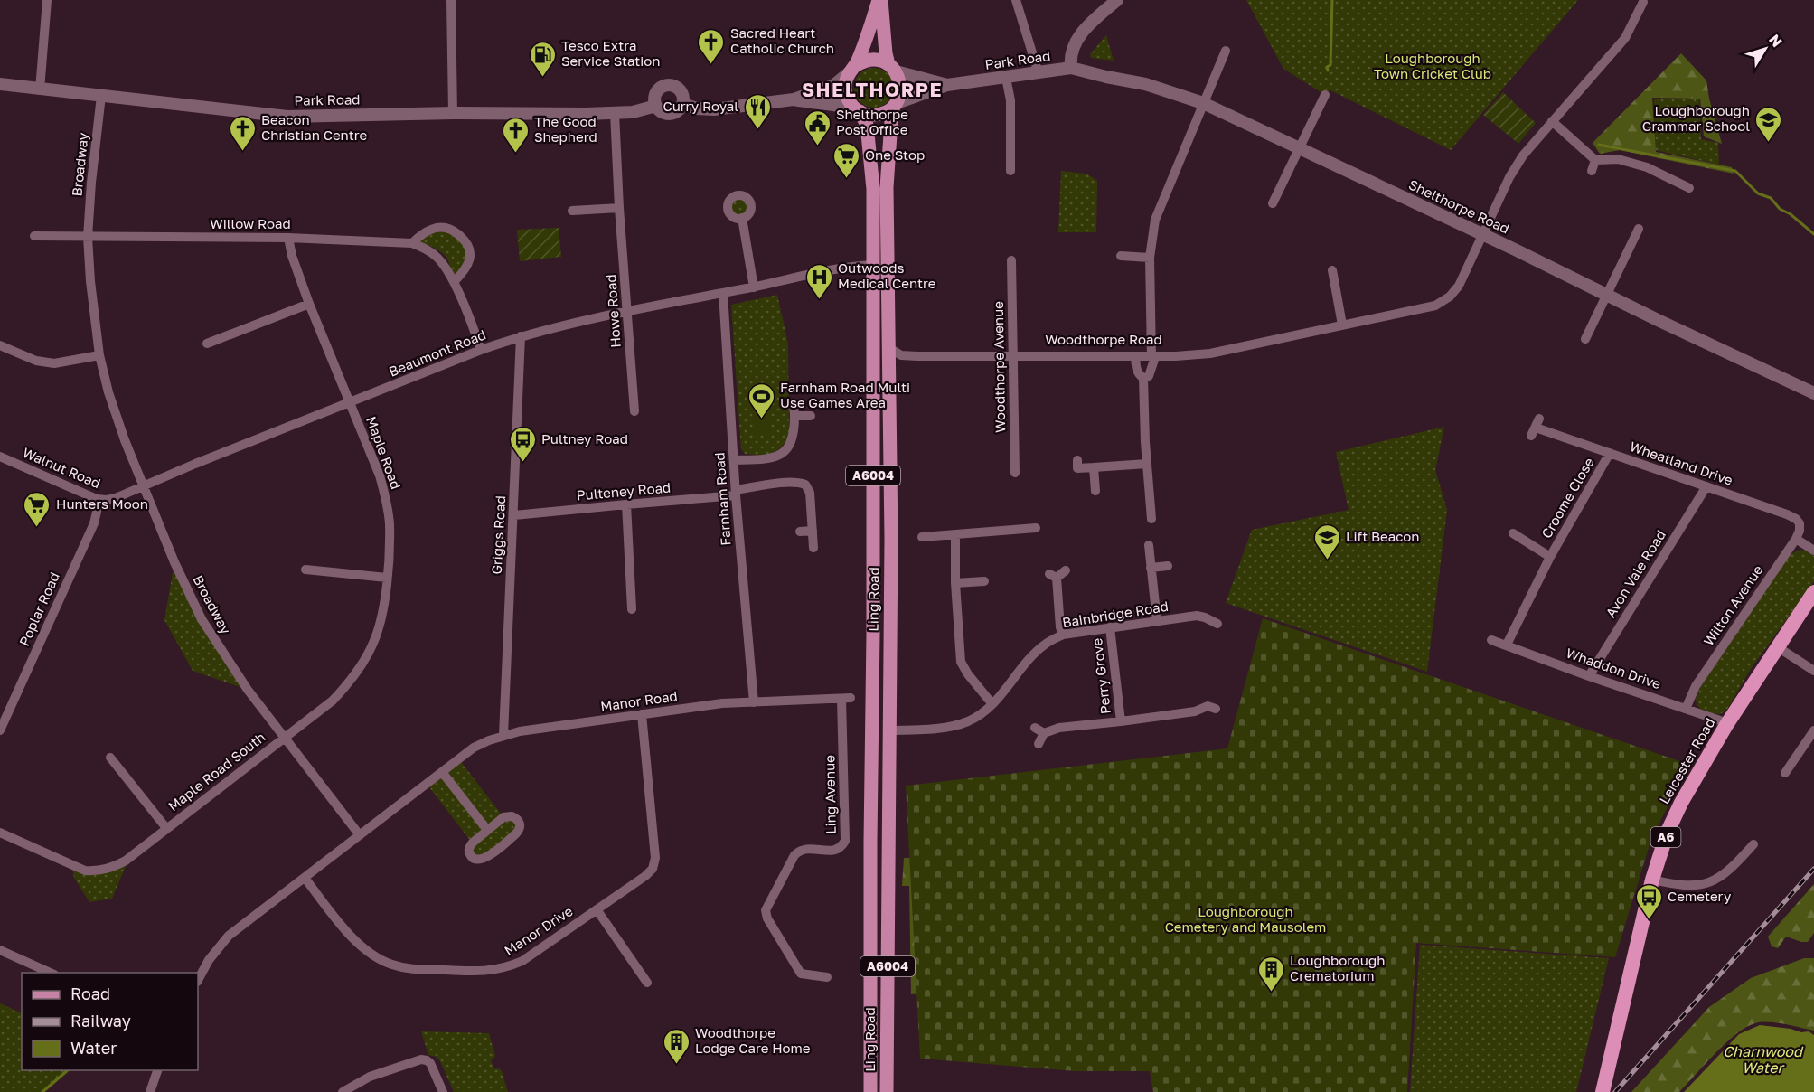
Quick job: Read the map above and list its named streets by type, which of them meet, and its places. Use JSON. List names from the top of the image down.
{
  "streets": {
    "highway": ["Leicester Road", "A6"],
    "main road": ["A6004", "Ling Road"],
    "street": [
      "Park Road",
      "Broadway",
      "Shelthorpe Road",
      "Willow Road",
      "Howe Road",
      "Woodthorpe Road",
      "Beaumont Road",
      "Woodthorpe Avenue",
      "Maple Road",
      "Wheatland Drive",
      "Walnut Road",
      "Pulteney Road",
      "Croome Close",
      "Farnham Road",
      "Griggs Road",
      "Avon Vale Road",
      "Wilton Avenue",
      "Poplar Road",
      "Bainbridge Road",
      "Whaddon Drive",
      "Perry Grove",
      "Manor Road",
      "Maple Road South",
      "Ling Avenue",
      "Manor Drive"
    ]
  },
  "crossings": [
    ["Park Road", "Broadway"],
    ["Park Road", "Shelthorpe Road"],
    ["Park Road", "Howe Road"],
    ["Park Road", "A6004"],
    ["Park Road", "Ling Road"],
    ["Broadway", "Willow Road"],
    ["Broadway", "Beaumont Road"],
    ["Broadway", "Maple Road"],
    ["Broadway", "Walnut Road"],
    ["Broadway", "Manor Road"],
    ["Broadway", "Maple Road South"],
    ["Shelthorpe Road", "Woodthorpe Road"],
    ["Willow Road", "Beaumont Road"],
    ["Willow Road", "Maple Road"],
    ["Howe Road", "Beaumont Road"],
    ["Woodthorpe Road", "Woodthorpe Avenue"],
    ["Woodthorpe Road", "Ling Road"],
    ["Beaumont Road", "Maple Road"],
    ["Beaumont Road", "Walnut Road"],
    ["Beaumont Road", "Farnham Road"],
    ["Beaumont Road", "Griggs Road"],
    ["Beaumont Road", "Ling Road"],
    ["Maple Road", "Maple Road South"],
    ["Wheatland Drive", "Croome Close"],
    ["Wheatland Drive", "Avon Vale Road"],
    ["Wheatland Drive", "Wilton Avenue"],
    ["Walnut Road", "Poplar Road"],
    ["A6004", "Ling Road"],
    ["Pulteney Road", "Farnham Road"],
    ["Pulteney Road", "Griggs Road"],
    ["Croome Close", "Whaddon Drive"],
    ["Farnham Road", "Manor Road"],
    ["Griggs Road", "Manor Road"],
    ["Avon Vale Road", "Whaddon Drive"],
    ["Ling Road", "Bainbridge Road"],
    ["Wilton Avenue", "Whaddon Drive"],
    ["Bainbridge Road", "Perry Grove"],
    ["Whaddon Drive", "Leicester Road"],
    ["Manor Road", "Ling Avenue"],
    ["Manor Road", "Manor Drive"]
  ],
  "districts": ["SHELTHORPE"],
  "water": ["Charnwood Water"],
  "parks": ["Loughborough Town Cricket Club", "Loughborough Cemetery and Mausolem"],
  "places": {
    "church": ["Sacred Heart Catholic Church", "Beacon Christian Centre", "The Good Shepherd"],
    "fuel station": ["Tesco Extra Service Station"],
    "restaurant": ["Curry Royal"],
    "school or university": ["Loughborough Grammar School", "Lift Beacon"],
    "public building": ["Shelthorpe Post Office"],
    "supermarket": ["One Stop", "Hunters Moon"],
    "hospital": ["Outwoods Medical Centre"],
    "sports": ["Farnham Road Multi Use Games Area"],
    "bus stop": ["Pultney Road", "Cemetery"],
    "building": ["Loughborough Crematorium", "Woodthorpe Lodge Care Home"]
  },
  "legend": ["Road", "Railway", "Water"],
  "north": "top right"
}
